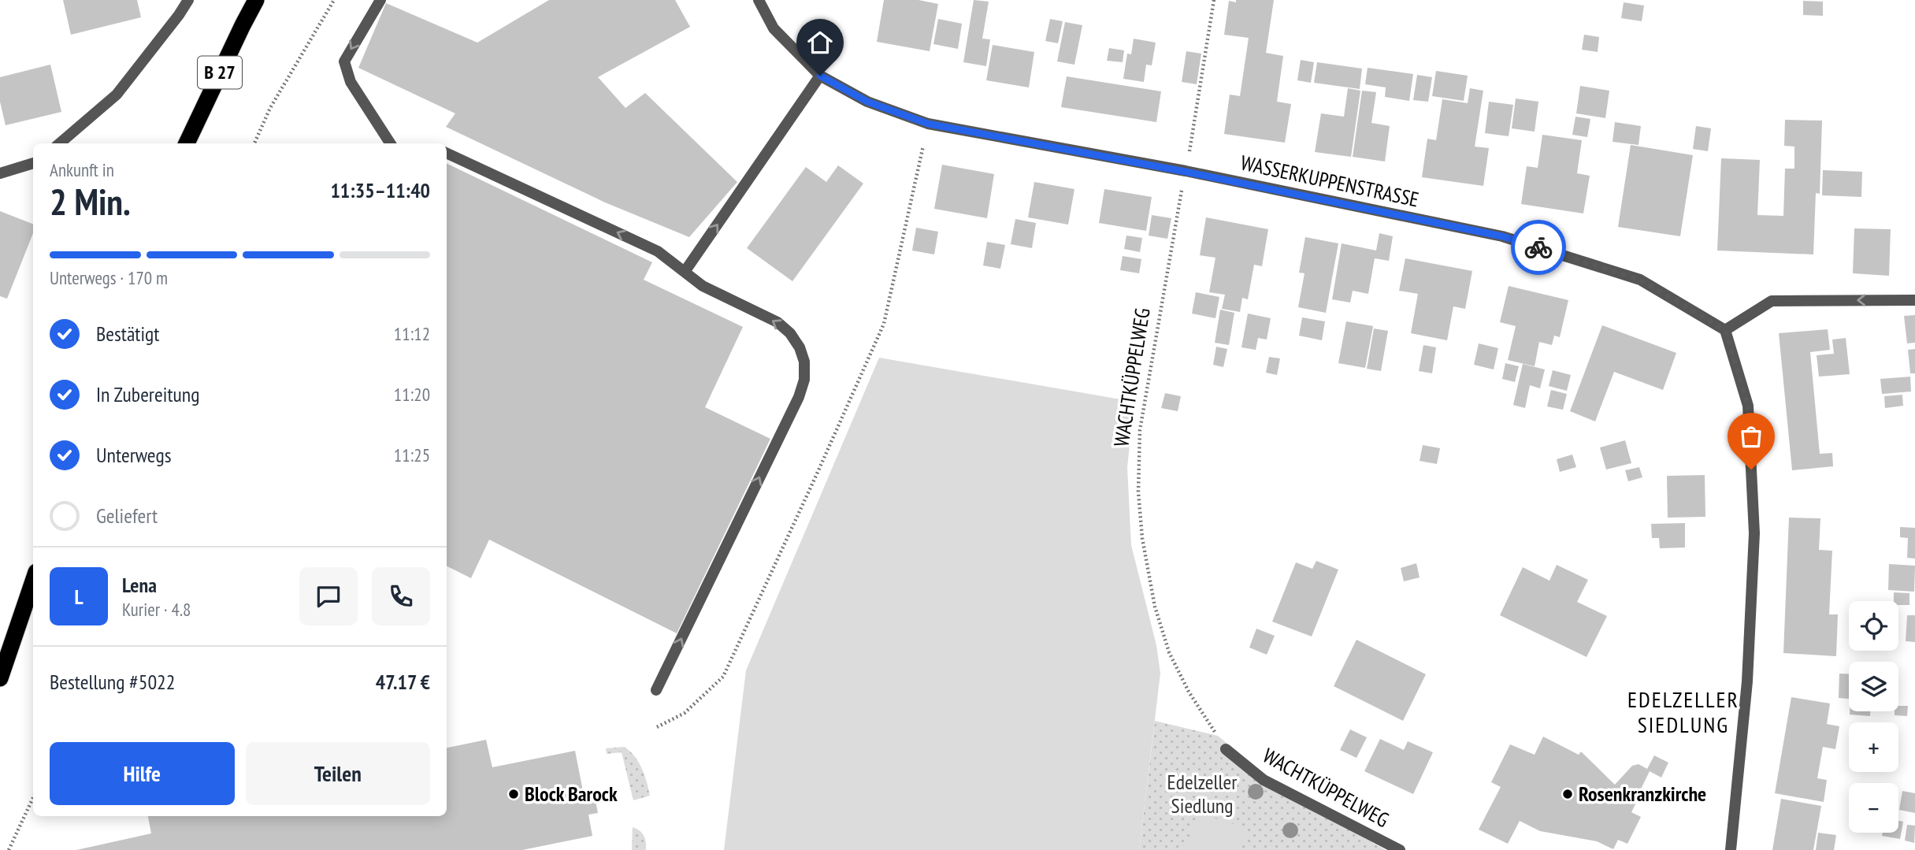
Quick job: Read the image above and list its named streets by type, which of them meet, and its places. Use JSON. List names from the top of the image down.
{
  "streets": {
    "highway": ["B 27"],
    "street": ["WASSERKUPPENSTRASSE", "WACHTKÜPPELWEG"]
  },
  "districts": ["EDELZELLER SIEDLUNG"],
  "parks": ["Edelzeller Siedlung"],
  "places": ["Block Barock", "Rosenkranzkirche"],
  "page": {
    "heading": ["2 Min.", "Ankunft in", "11:35–11:40"],
    "panel": [
      "Lena",
      "Kurier · 4.8",
      "Bestellung #5022",
      "47.17 €"
    ],
    "bar": "Unterwegs · 170 m",
    "list": [
      ["Bestätigt", "11:12"],
      ["In Zubereitung", "11:20"],
      ["Unterwegs", "11:25"],
      "Geliefert"
    ],
    "round": "L",
    "map_buttons": ["+", "−"],
    "buttons": ["Hilfe", "Teilen"]
  }
}
